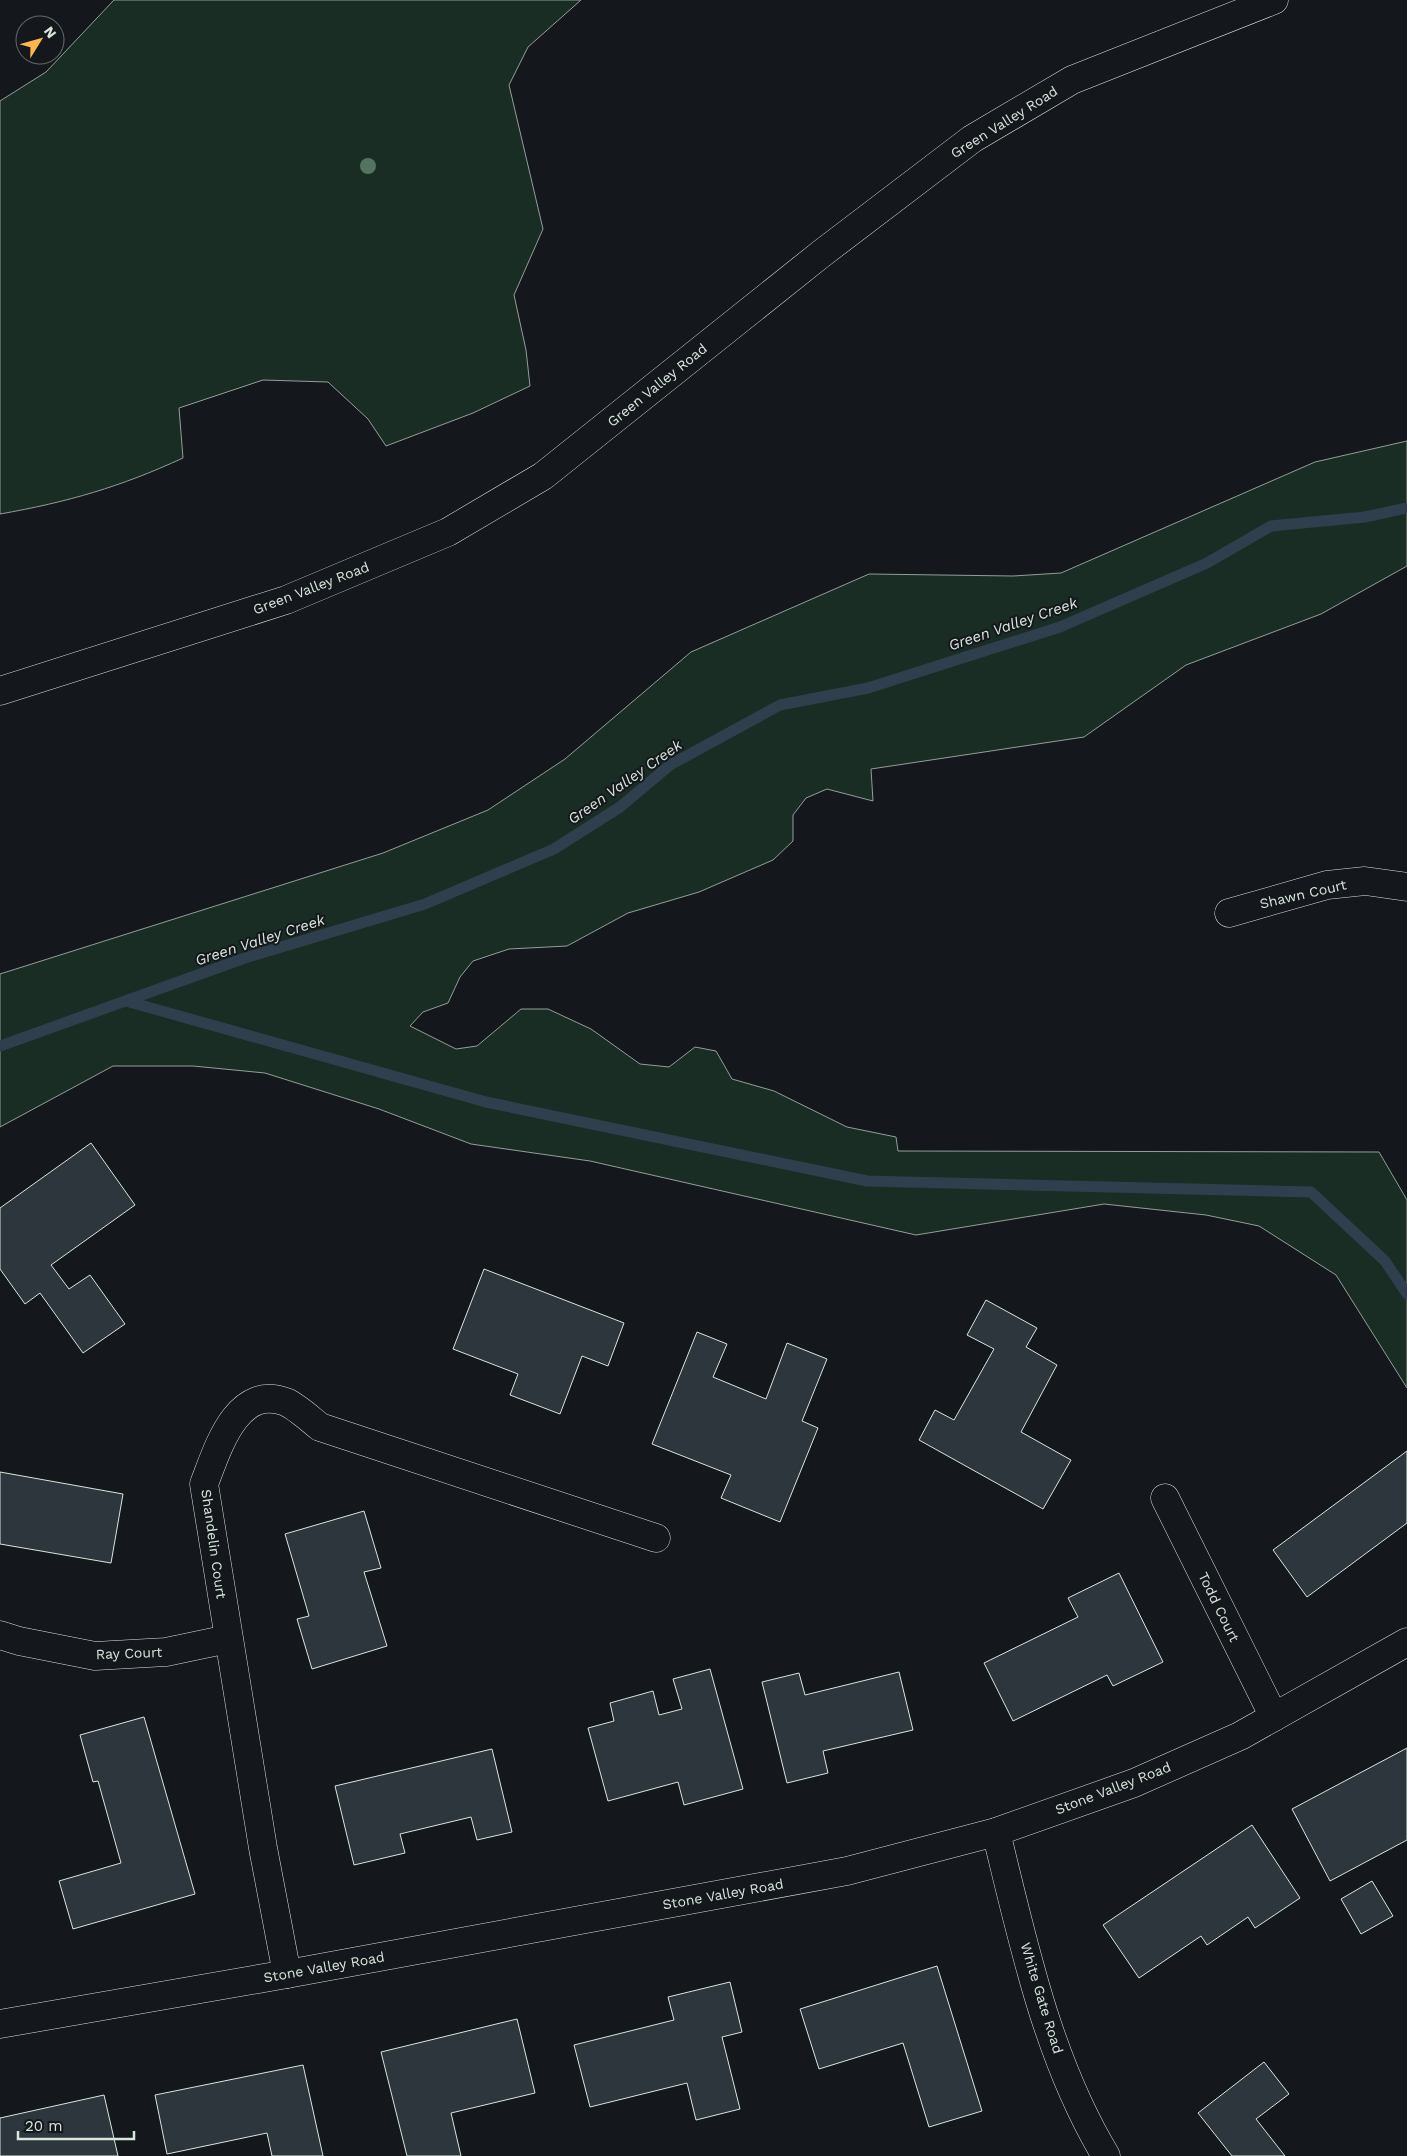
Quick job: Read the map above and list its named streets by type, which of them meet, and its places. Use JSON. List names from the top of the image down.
{
  "streets": {
    "street": [
      "Green Valley Road",
      "Shawn Court",
      "Shandelin Court",
      "Todd Court",
      "Ray Court",
      "Stone Valley Road",
      "White Gate Road"
    ]
  },
  "crossings": [
    ["Shandelin Court", "Ray Court"],
    ["Shandelin Court", "Stone Valley Road"],
    ["Todd Court", "Stone Valley Road"],
    ["Stone Valley Road", "White Gate Road"]
  ],
  "water": ["Green Valley Creek"],
  "scale_bar": "20 m",
  "north": "top right"
}
